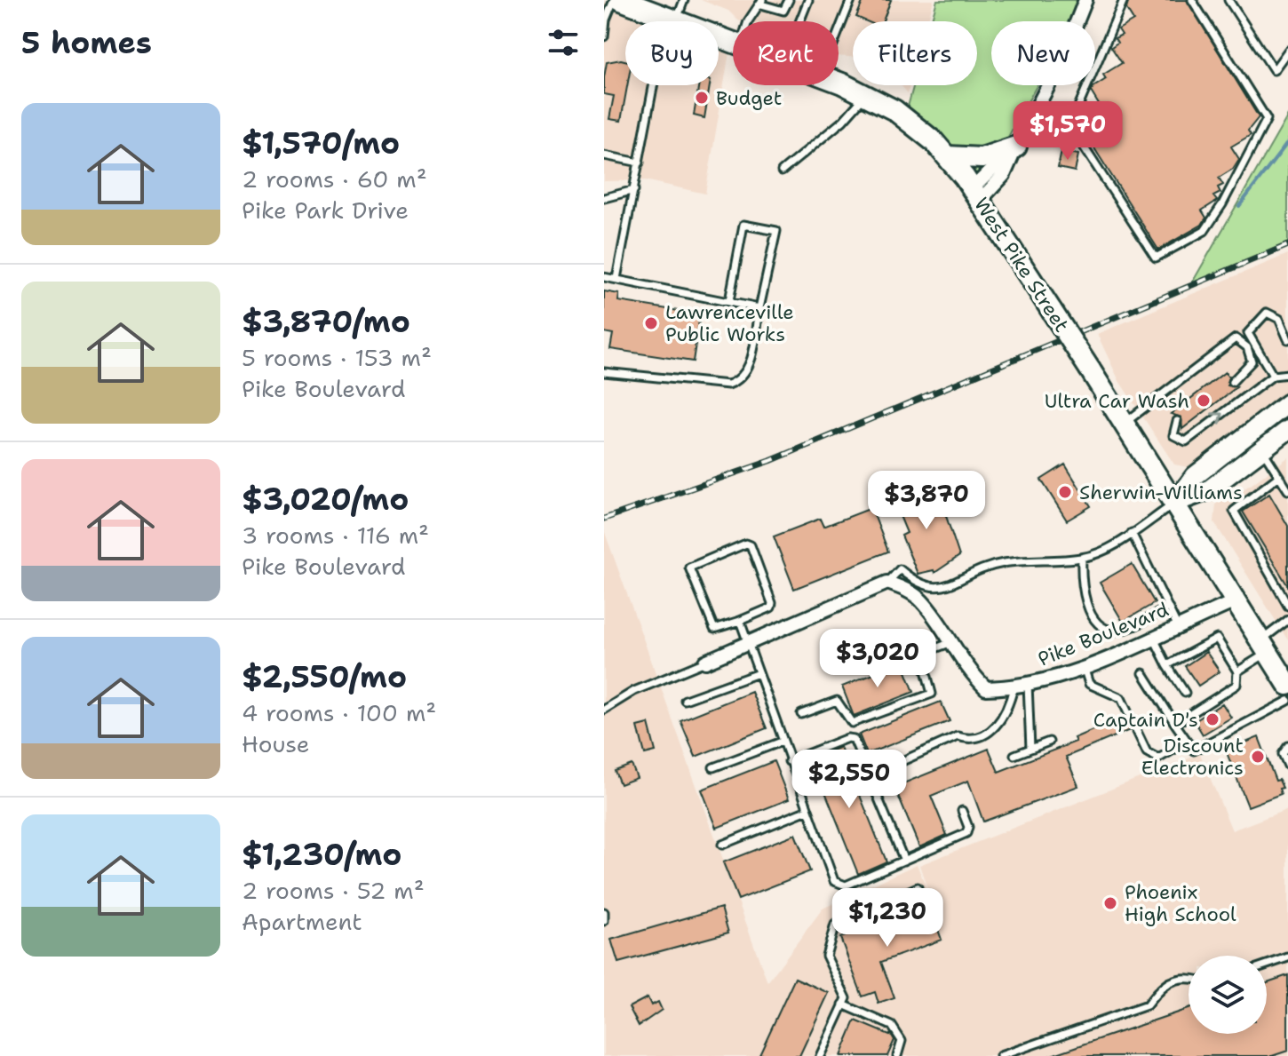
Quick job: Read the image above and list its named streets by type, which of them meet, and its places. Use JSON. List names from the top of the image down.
{
  "streets": {
    "main road": ["West Pike Street"],
    "street": ["Pike Boulevard"]
  },
  "crossings": [
    ["West Pike Street", "Pike Boulevard"]
  ],
  "places": [
    "Budget",
    "Lawrenceville Public Works",
    "Ultra Car Wash",
    "Sherwin-Williams",
    "Captain D's",
    "Discount Electronics",
    "Phoenix High School"
  ],
  "page": {
    "heading": "5 homes",
    "chip": [
      "Buy",
      "Rent",
      "Filters",
      "New"
    ],
    "list": [
      {
        "name": "$1,570/mo",
        "note": "2 rooms · 60 m² · Pike Park Drive"
      },
      {
        "name": "$3,870/mo",
        "note": "5 rooms · 153 m² · Pike Boulevard"
      },
      {
        "name": "$3,020/mo",
        "note": "3 rooms · 116 m² · Pike Boulevard"
      },
      {
        "name": "$2,550/mo",
        "note": "4 rooms · 100 m² · House"
      },
      {
        "name": "$1,230/mo",
        "note": "2 rooms · 52 m² · Apartment"
      }
    ],
    "price": [
      "$1,570",
      "$3,870",
      "$3,020",
      "$2,550",
      "$1,230"
    ]
  }
}
